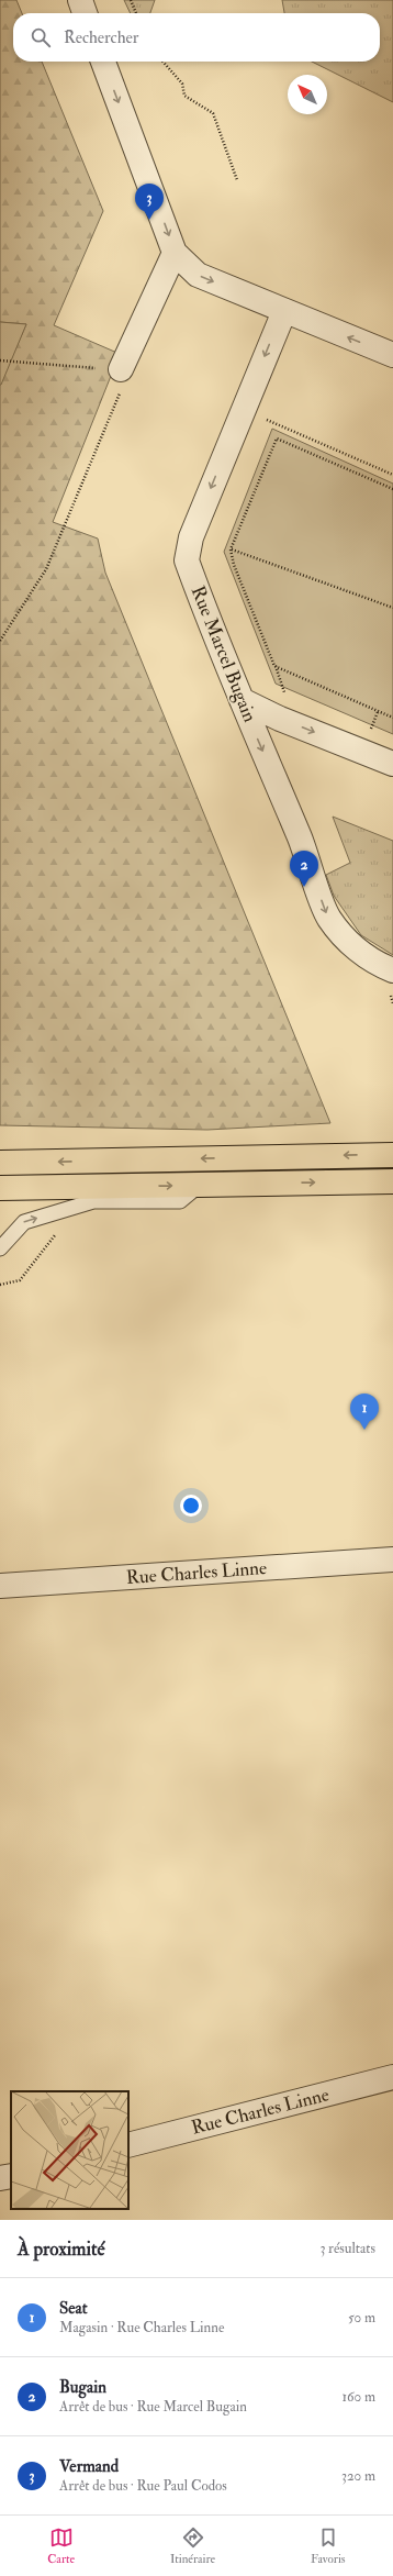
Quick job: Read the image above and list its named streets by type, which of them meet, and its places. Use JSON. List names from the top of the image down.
{
  "streets": {
    "street": ["Rue Marcel Bugain", "Rue Charles Linne"]
  },
  "one_way": ["Rue Marcel Bugain"],
  "north": "top left",
  "page": {
    "search": "Rechercher",
    "pins": ["3", "2", "1"],
    "heading": ["À proximité", "3 résultats"],
    "list": [
      {
        "mark": "1",
        "name": "Seat",
        "note": "Magasin · Rue Charles Linne",
        "value": "50 m"
      },
      {
        "mark": "2",
        "name": "Bugain",
        "note": "Arrêt de bus · Rue Marcel Bugain",
        "value": "160 m"
      },
      {
        "mark": "3",
        "name": "Vermand",
        "note": "Arrêt de bus · Rue Paul Codos",
        "value": "320 m"
      }
    ],
    "nav": ["Carte", "Itinéraire", "Favoris"]
  }
}
